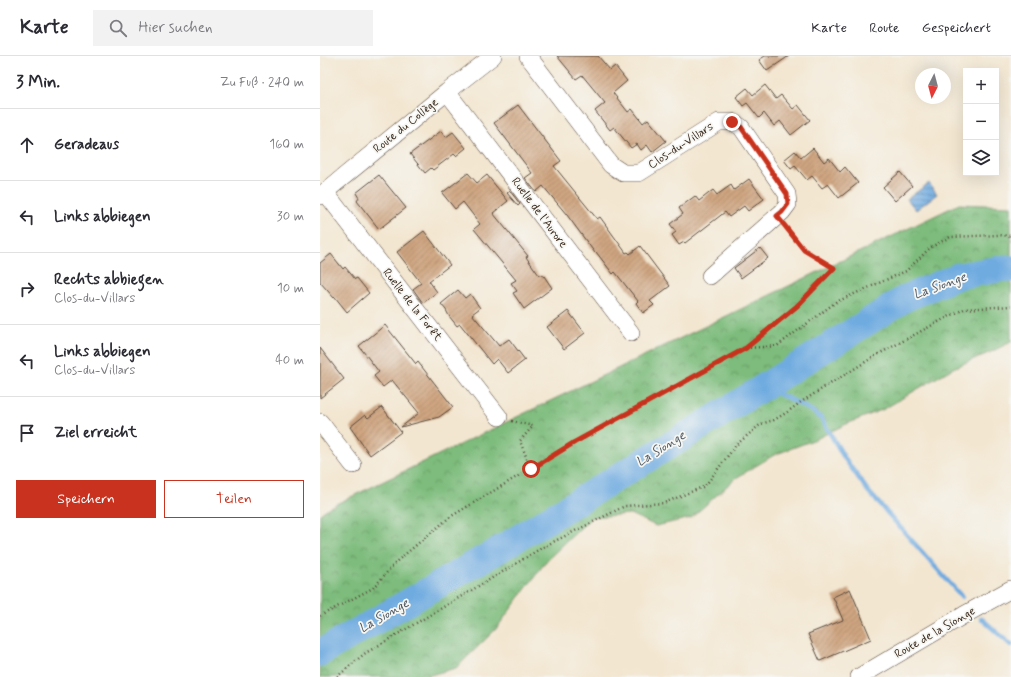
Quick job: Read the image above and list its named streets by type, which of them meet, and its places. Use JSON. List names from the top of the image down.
{
  "streets": {
    "street": [
      "Route du Collège",
      "Clos-du-Villars",
      "Ruelle de l'Aurore",
      "Ruelle de la Forêt",
      "Route de la Sionge"
    ]
  },
  "crossings": [
    ["Route du Collège", "Ruelle de l'Aurore"],
    ["Route du Collège", "Ruelle de la Forêt"]
  ],
  "water": ["La Sionge"],
  "north": "bottom",
  "page": {
    "header": "Karte",
    "search": "Hier suchen",
    "nav": ["Karte", "Route", "Gespeichert"],
    "heading": ["3 Min.", "Zu Fuß · 240 m"],
    "map_buttons": ["+", "−"],
    "list": [
      ["Geradeaus", "160 m"],
      ["Links abbiegen", "30 m"],
      ["Rechts abbiegen", "Clos-du-Villars", "10 m"],
      ["Links abbiegen", "Clos-du-Villars", "40 m"],
      "Ziel erreicht"
    ],
    "buttons": ["Speichern", "Teilen"]
  }
}
